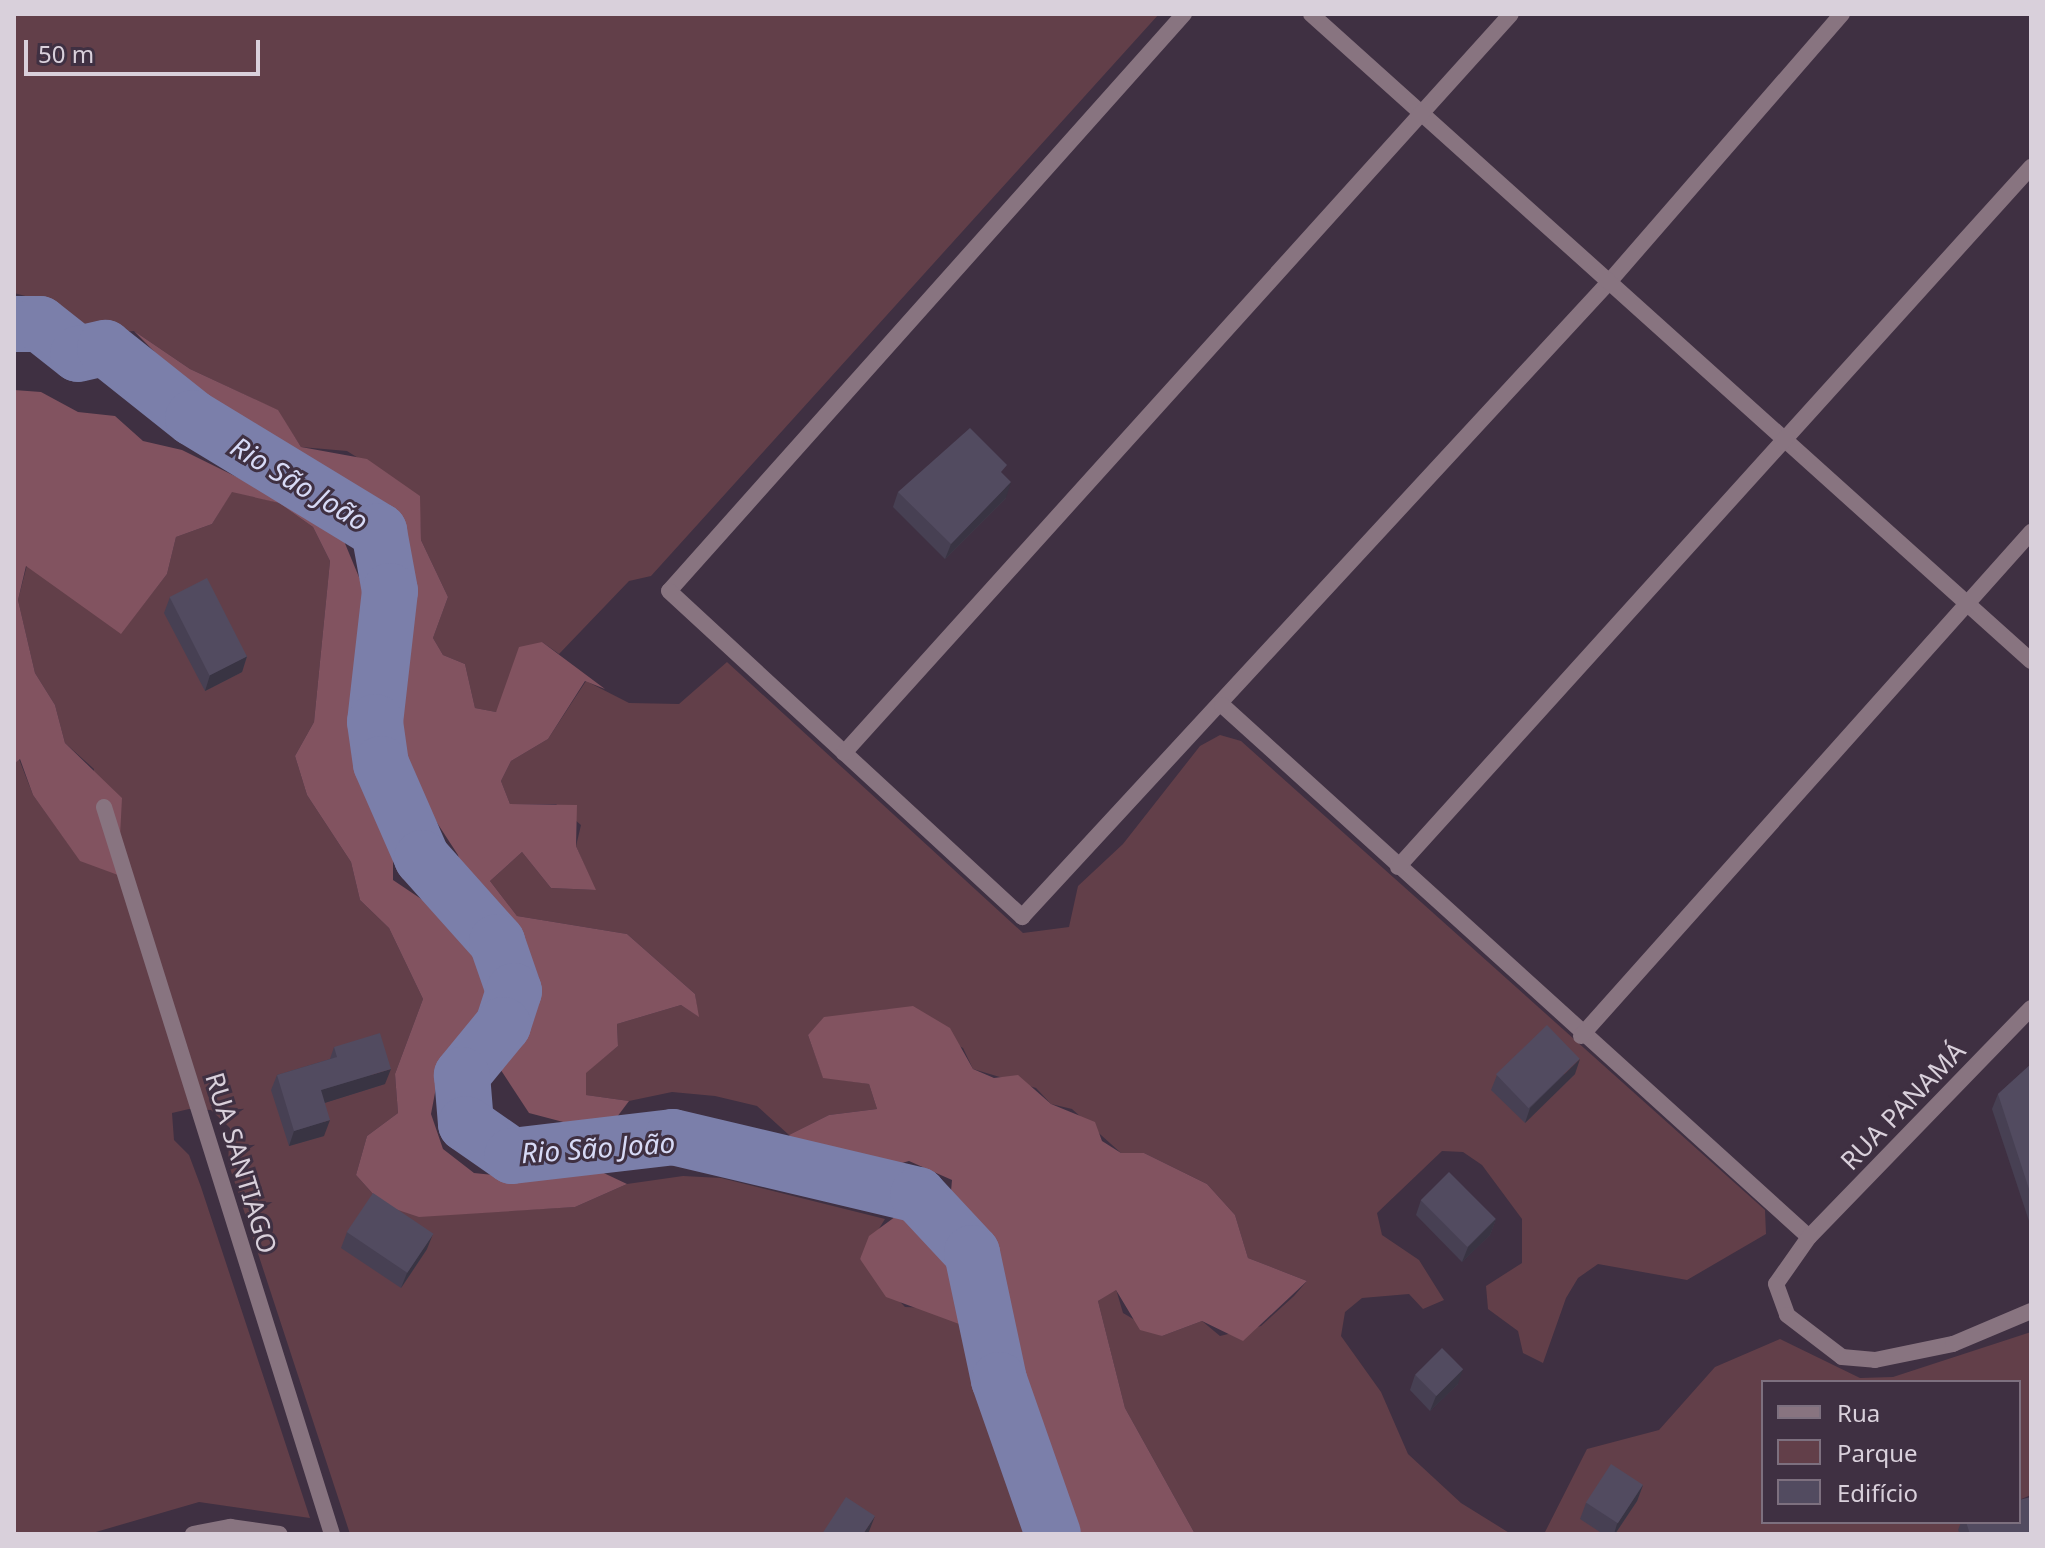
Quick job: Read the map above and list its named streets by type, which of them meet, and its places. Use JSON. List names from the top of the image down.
{
  "streets": {
    "street": ["RUA PANAMÁ", "RUA SANTIAGO"]
  },
  "water": ["Rio São João"],
  "legend": ["Rua", "Parque", "Edifício"],
  "scale_bar": "50 m"
}
